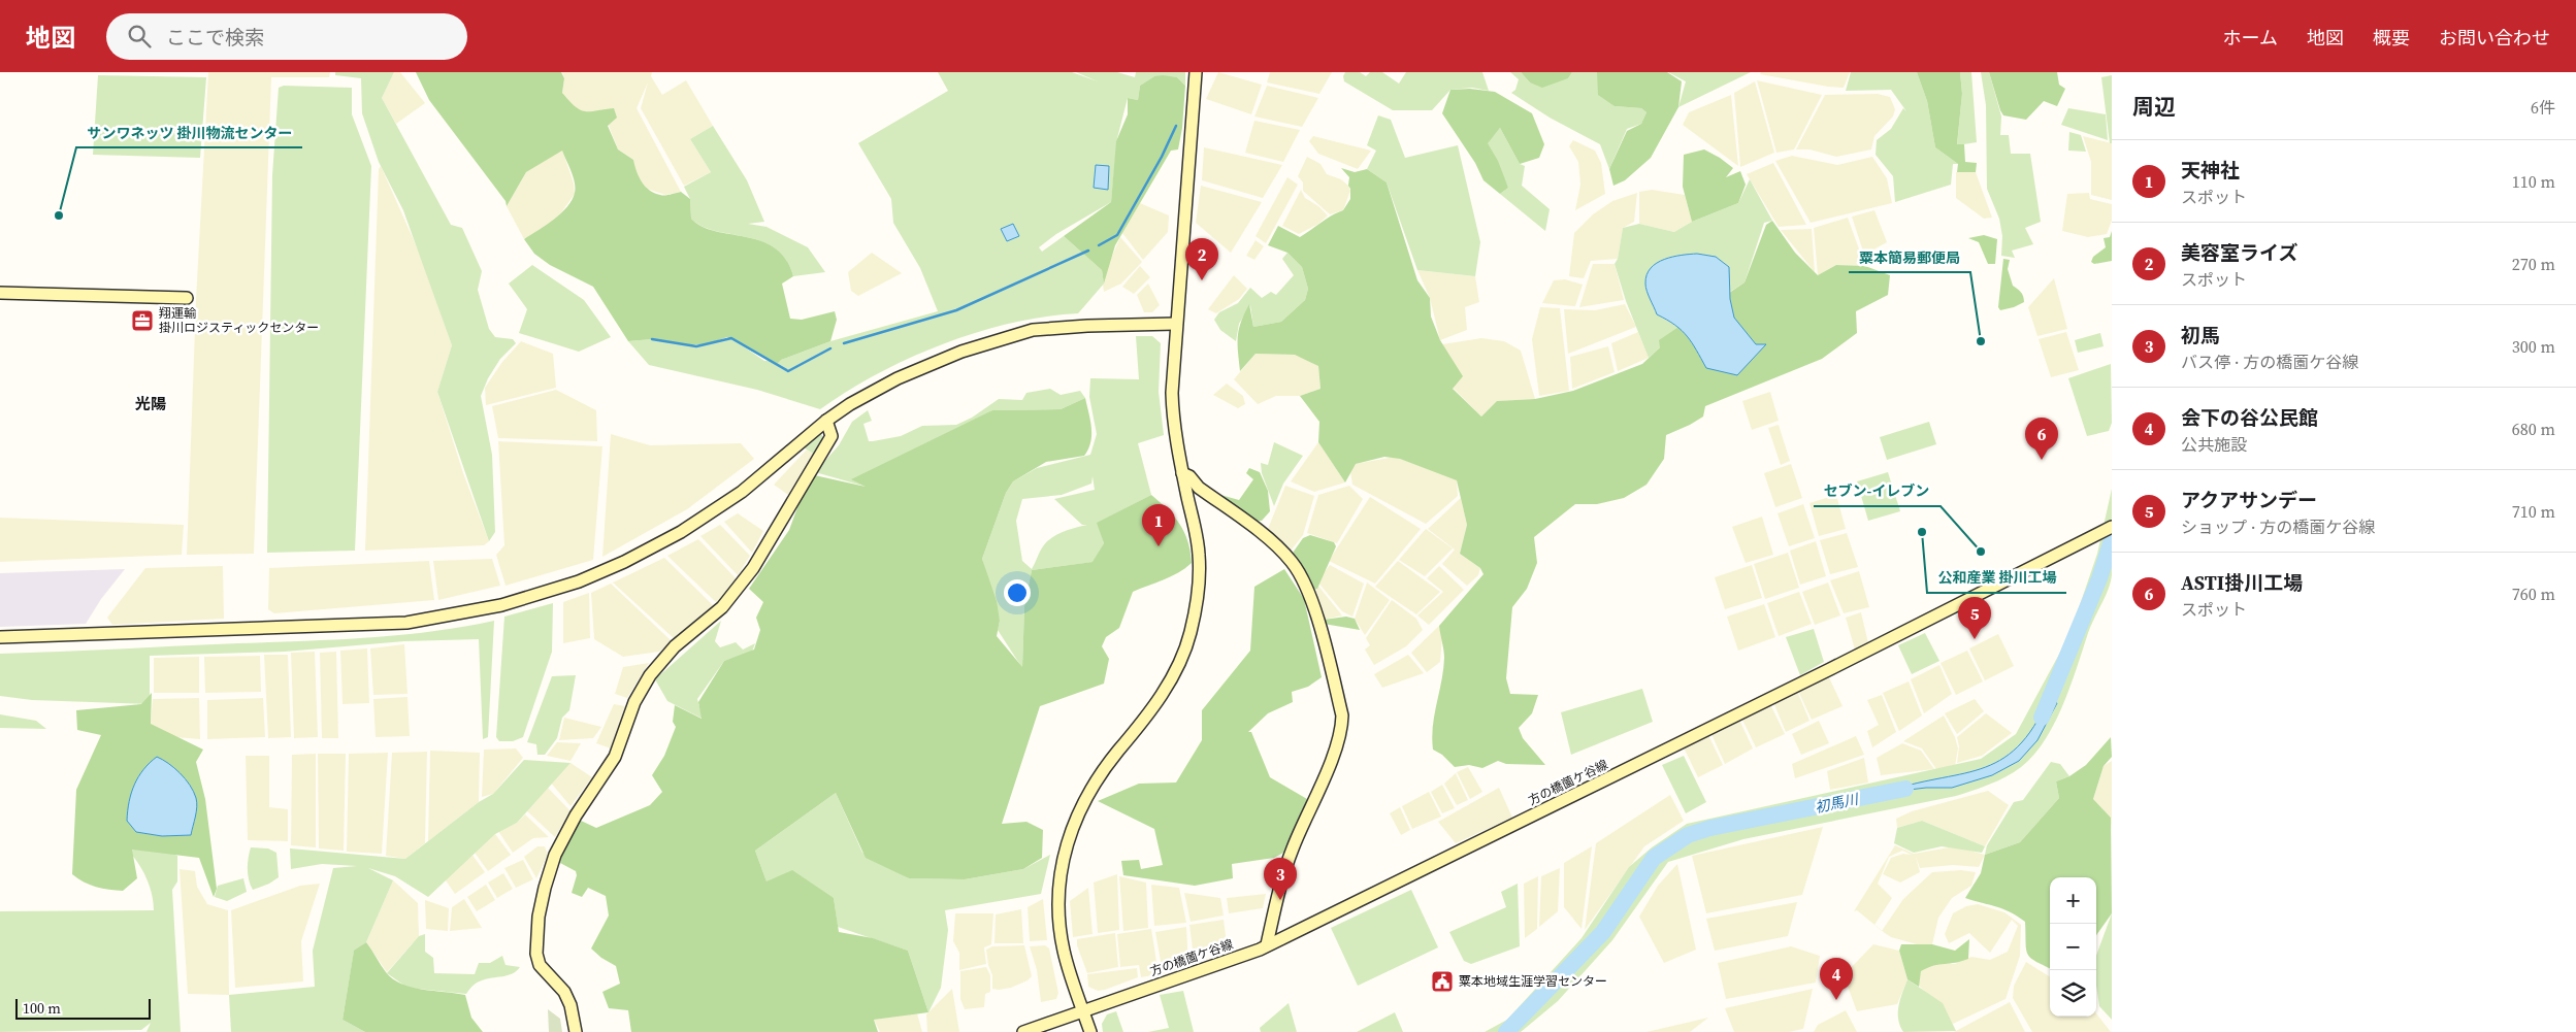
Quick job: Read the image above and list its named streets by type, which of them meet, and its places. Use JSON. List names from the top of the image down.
{
  "streets": {
    "street": ["方の橋薗ケ谷線"]
  },
  "districts": ["光陽"],
  "water": ["初馬川"],
  "places": {
    "other": [
      "サンワネッツ 掛川物流センター",
      "粟本簡易郵便局",
      "公和産業 掛川工場",
      "セブン-イレブン"
    ],
    "office": ["翔運輸 掛川ロジスティックセンター"],
    "public building": ["粟本地域生涯学習センター"]
  },
  "scale_bar": "100 m",
  "page": {
    "header": "地図",
    "search": "ここで検索",
    "nav": [
      "ホーム",
      "地図",
      "概要",
      "お問い合わせ"
    ],
    "heading": ["周辺", "6件"],
    "list": [
      {
        "mark": "1",
        "name": "天神社",
        "note": "スポット",
        "value": "110 m"
      },
      {
        "mark": "2",
        "name": "美容室ライズ",
        "note": "スポット",
        "value": "270 m"
      },
      {
        "mark": "3",
        "name": "初馬",
        "note": "バス停 · 方の橋薗ケ谷線",
        "value": "300 m"
      },
      {
        "mark": "4",
        "name": "会下の谷公民館",
        "note": "公共施設",
        "value": "680 m"
      },
      {
        "mark": "5",
        "name": "アクアサンデー",
        "note": "ショップ · 方の橋薗ケ谷線",
        "value": "710 m"
      },
      {
        "mark": "6",
        "name": "ASTI掛川工場",
        "note": "スポット",
        "value": "760 m"
      }
    ],
    "pins": [
      "2",
      "6",
      "1",
      "5",
      "3",
      "4"
    ],
    "map_buttons": ["+", "−"],
    "scale": "100 m"
  }
}
